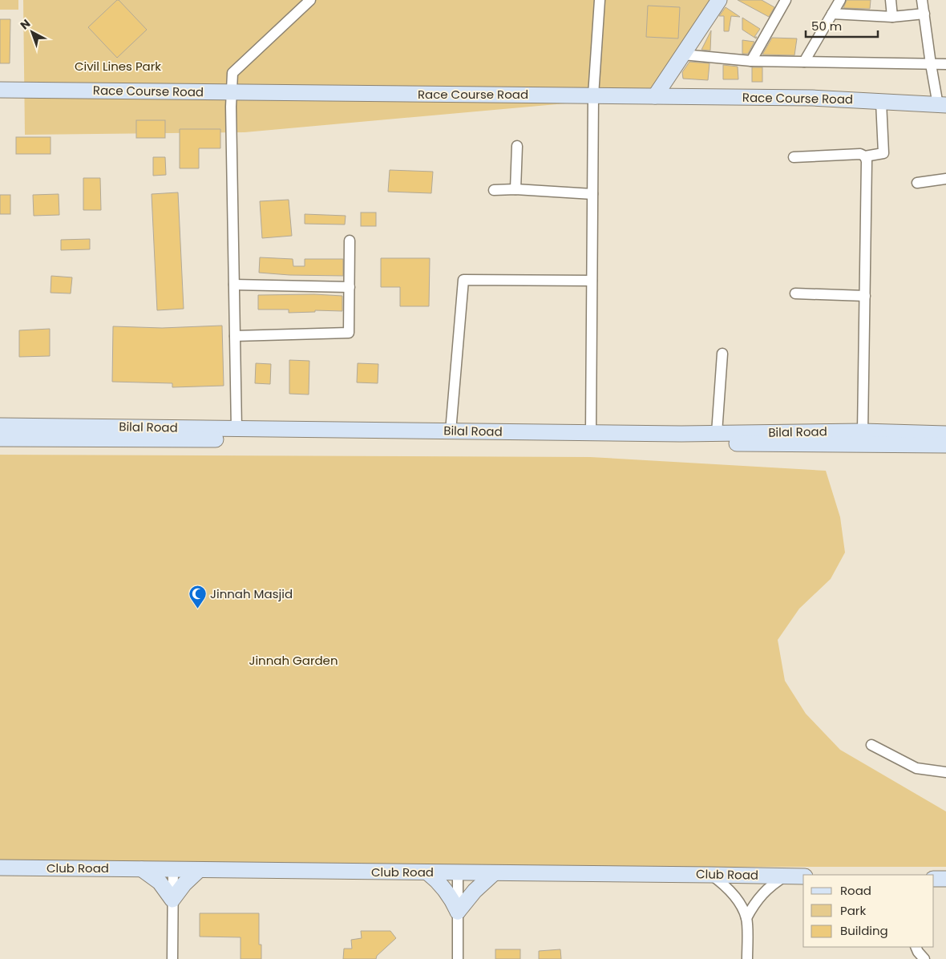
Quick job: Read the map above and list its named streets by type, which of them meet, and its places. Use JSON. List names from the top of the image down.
{
  "streets": {
    "main road": ["Race Course Road", "Bilal Road", "Club Road"]
  },
  "parks": ["Civil Lines Park", "Jinnah Garden"],
  "places": {
    "mosque": ["Jinnah Masjid"]
  },
  "legend": ["Road", "Park", "Building"],
  "scale_bar": "50 m",
  "north": "top left"
}
